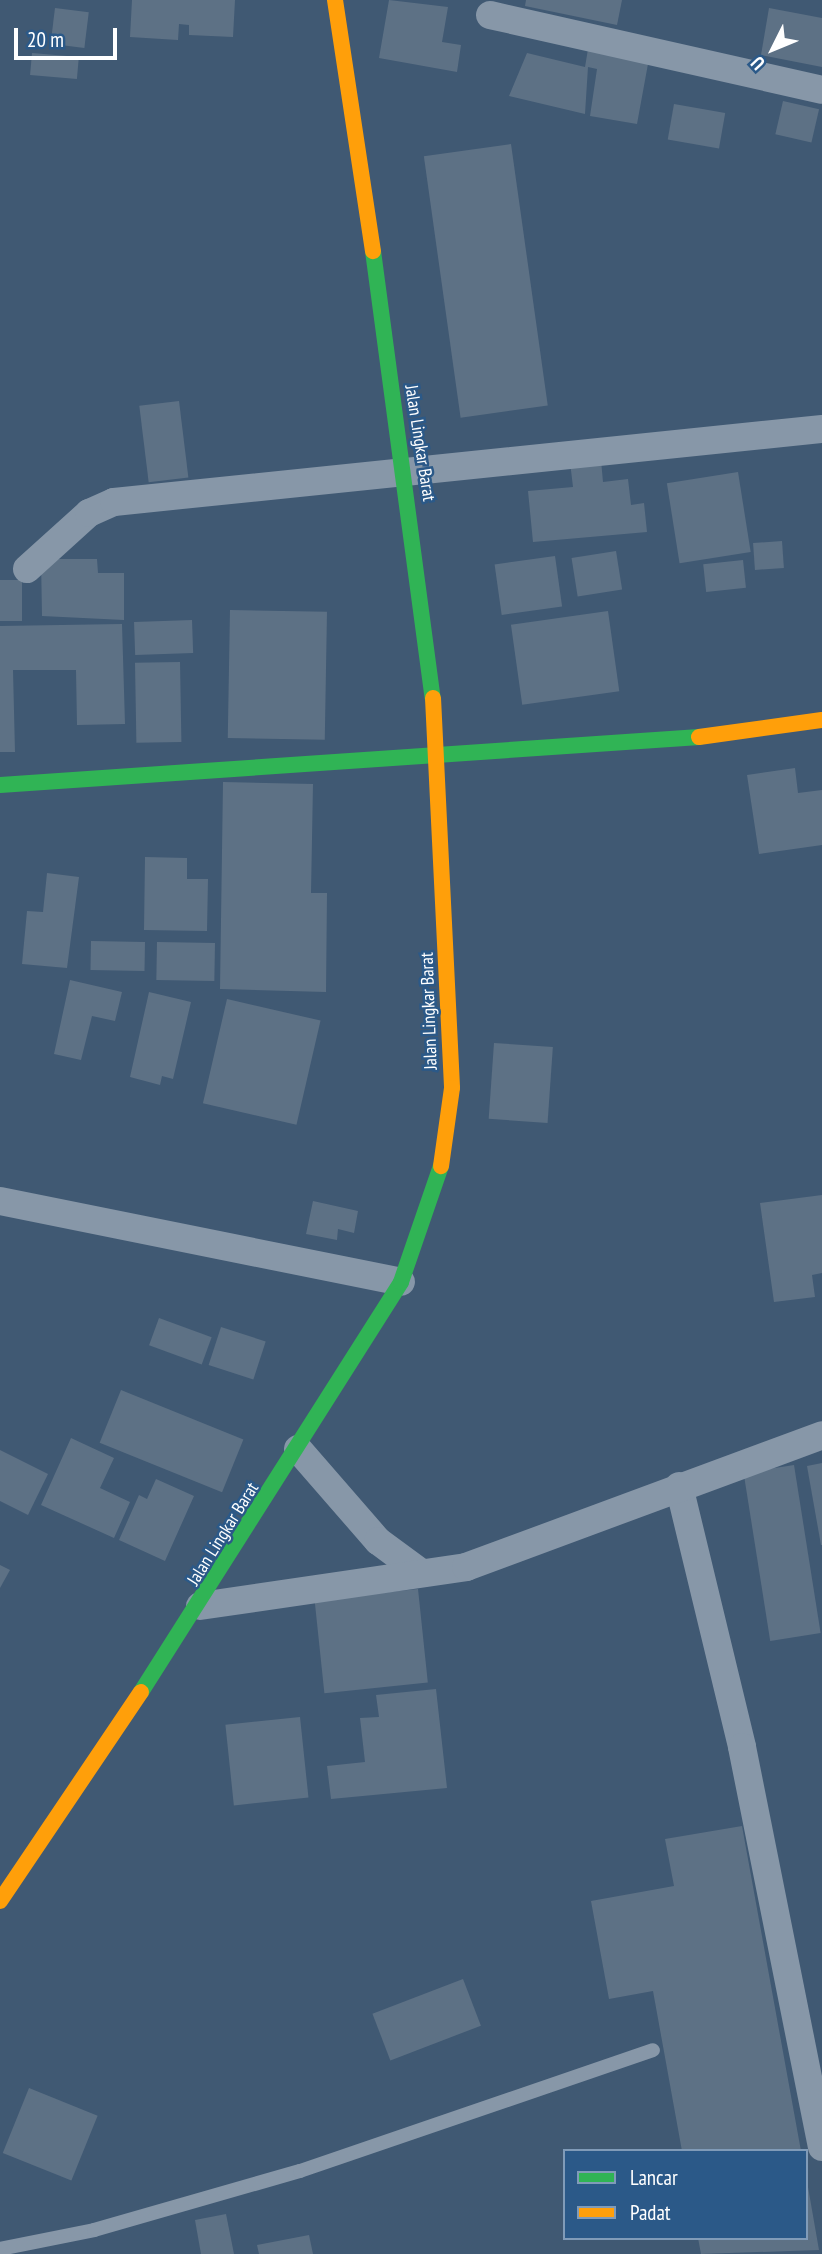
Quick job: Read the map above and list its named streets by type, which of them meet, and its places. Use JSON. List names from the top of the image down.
{
  "streets": {
    "main road": ["Jalan Lingkar Barat"]
  },
  "legend": ["Lancar", "Padat"],
  "scale_bar": "20 m",
  "north": "bottom left"
}
